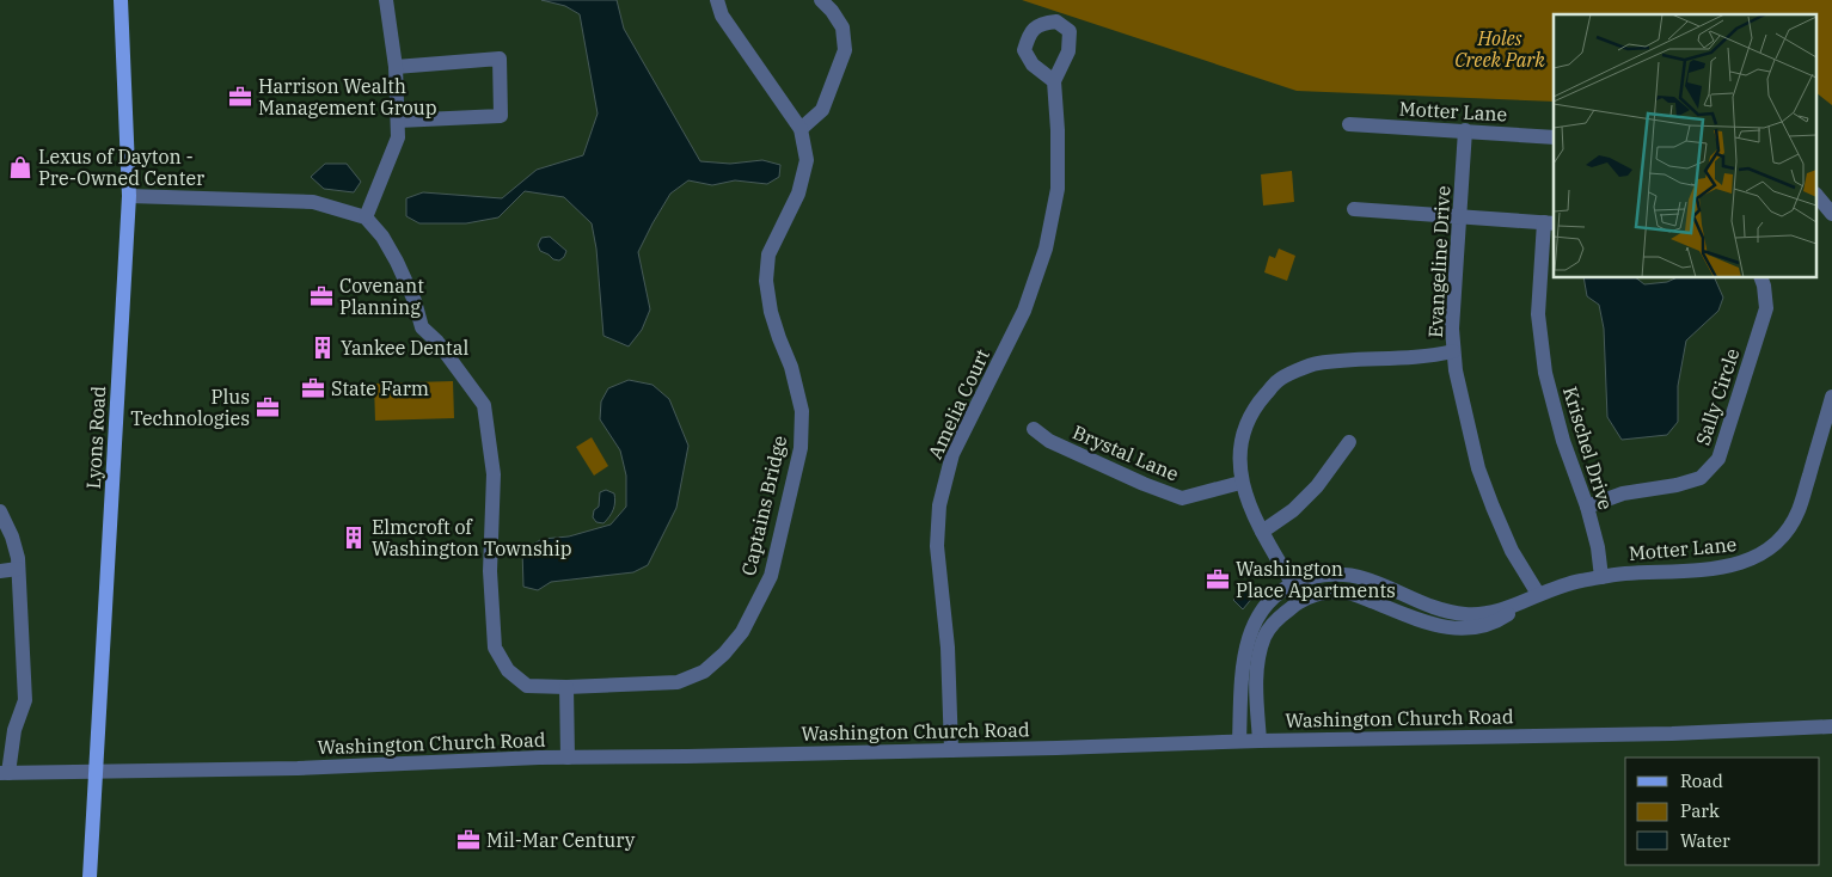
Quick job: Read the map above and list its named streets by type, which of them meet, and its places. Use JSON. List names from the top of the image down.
{
  "streets": {
    "main road": ["Lyons Road"],
    "street": [
      "Motter Lane",
      "Evangeline Drive",
      "Sally Circle",
      "Amelia Court",
      "Krischel Drive",
      "Brystal Lane",
      "Captains Bridge",
      "Washington Church Road"
    ]
  },
  "crossings": [
    ["Motter Lane", "Evangeline Drive"],
    ["Motter Lane", "Krischel Drive"],
    ["Motter Lane", "Washington Church Road"],
    ["Sally Circle", "Krischel Drive"],
    ["Amelia Court", "Washington Church Road"],
    ["Lyons Road", "Washington Church Road"]
  ],
  "parks": ["Holes Creek Park"],
  "places": {
    "office": [
      "Harrison Wealth Management Group",
      "Covenant Planning",
      "State Farm",
      "Plus Technologies",
      "Washington Place Apartments",
      "Mil-Mar Century"
    ],
    "shop": ["Lexus of Dayton - Pre-Owned Center"],
    "building": ["Yankee Dental", "Elmcroft of Washington Township"]
  },
  "legend": ["Road", "Park", "Water"]
}
